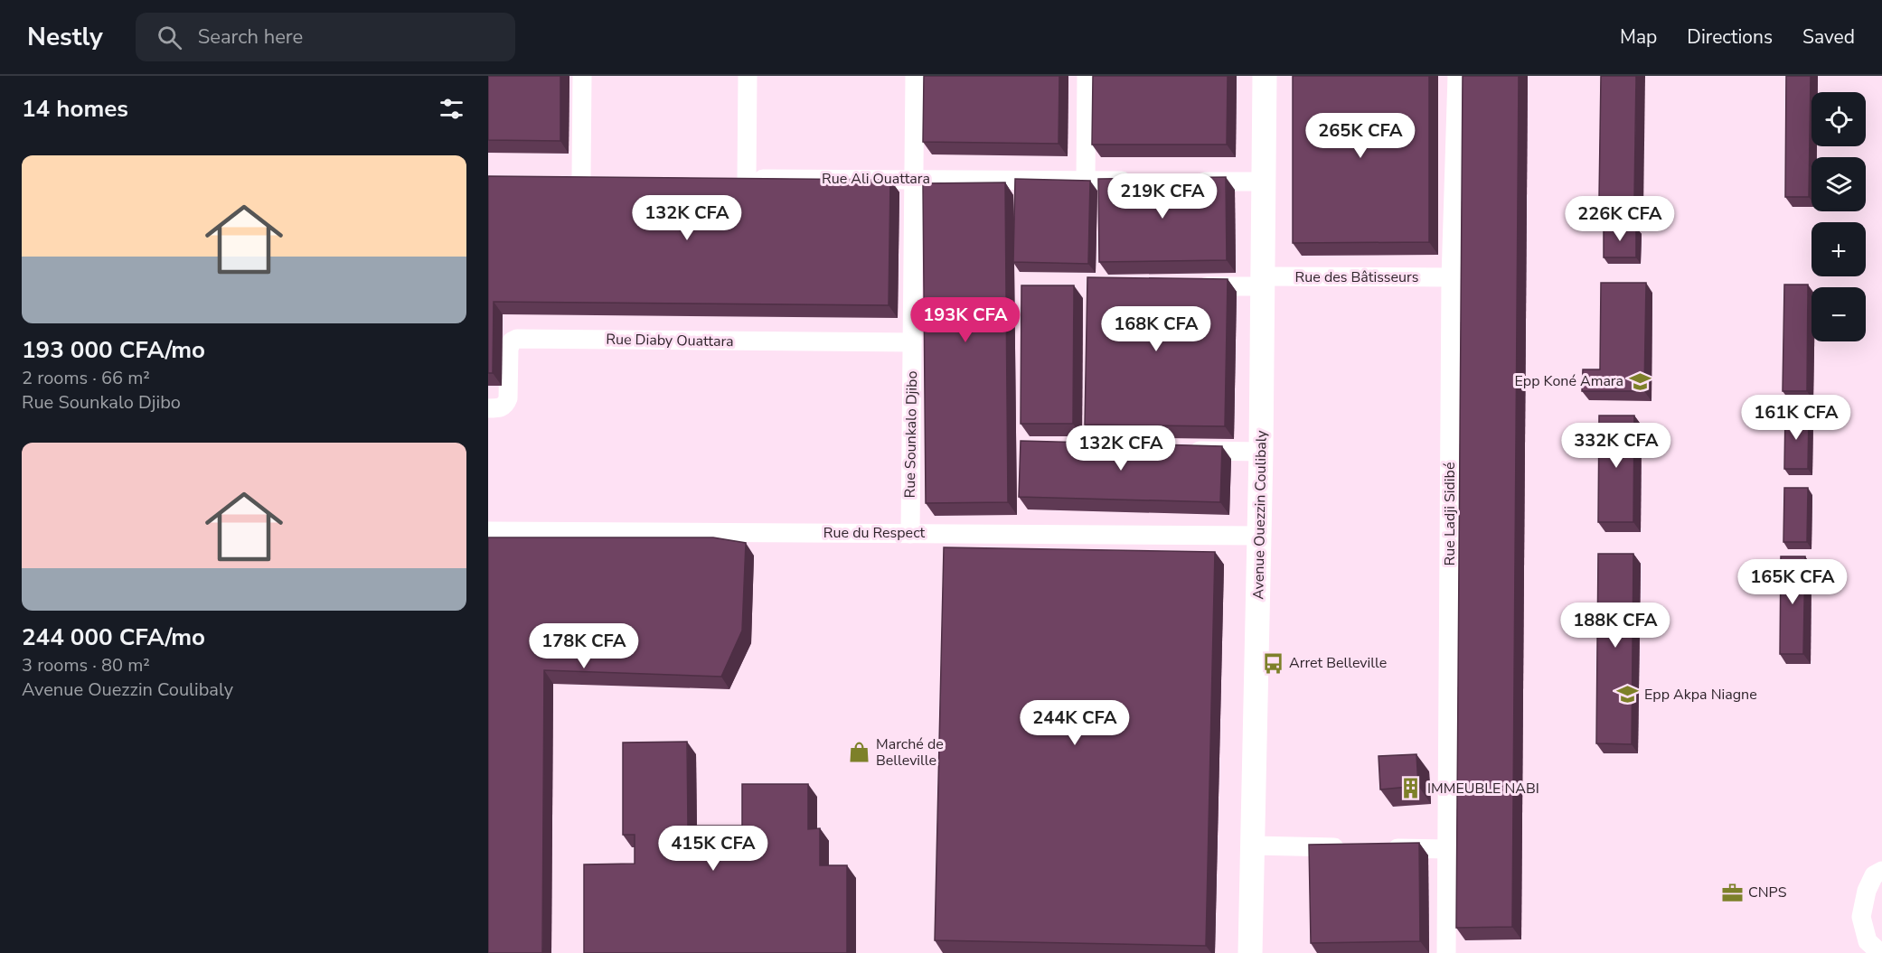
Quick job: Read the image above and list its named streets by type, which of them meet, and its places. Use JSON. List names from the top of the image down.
{
  "streets": {
    "street": [
      "Rue Ali Ouattara",
      "Rue des Bâtisseurs",
      "Rue Diaby Ouattara",
      "Rue Sounkalo Djibo",
      "Rue Ladji Sidibé",
      "Avenue Ouezzin Coulibaly",
      "Rue du Respect"
    ]
  },
  "crossings": [
    ["Rue Ali Ouattara", "Rue Sounkalo Djibo"],
    ["Rue des Bâtisseurs", "Rue Ladji Sidibé"],
    ["Rue des Bâtisseurs", "Avenue Ouezzin Coulibaly"],
    ["Rue Diaby Ouattara", "Rue Sounkalo Djibo"],
    ["Rue Sounkalo Djibo", "Rue du Respect"],
    ["Avenue Ouezzin Coulibaly", "Rue du Respect"]
  ],
  "places": {
    "school or university": ["Epp Koné Amara", "Epp Akpa Niagne"],
    "bus stop": ["Arret Belleville"],
    "shop": ["Marché de Belleville"],
    "building": ["IMMEUBLE NABI"],
    "office": ["CNPS"]
  },
  "page": {
    "header": "Nestly",
    "search": "Search here",
    "nav": ["Map", "Directions", "Saved"],
    "heading": "14 homes",
    "map_buttons": ["+", "−"],
    "price": [
      "265K CFA",
      "219K CFA",
      "132K CFA",
      "226K CFA",
      "193K CFA",
      "168K CFA",
      "161K CFA",
      "332K CFA",
      "132K CFA",
      "165K CFA",
      "188K CFA",
      "178K CFA",
      "244K CFA",
      "415K CFA"
    ],
    "list": [
      {
        "name": "193 000 CFA/mo",
        "note": "2 rooms · 66 m² · Rue Sounkalo Djibo"
      },
      {
        "name": "244 000 CFA/mo",
        "note": "3 rooms · 80 m² · Avenue Ouezzin Coulibaly"
      }
    ]
  }
}
